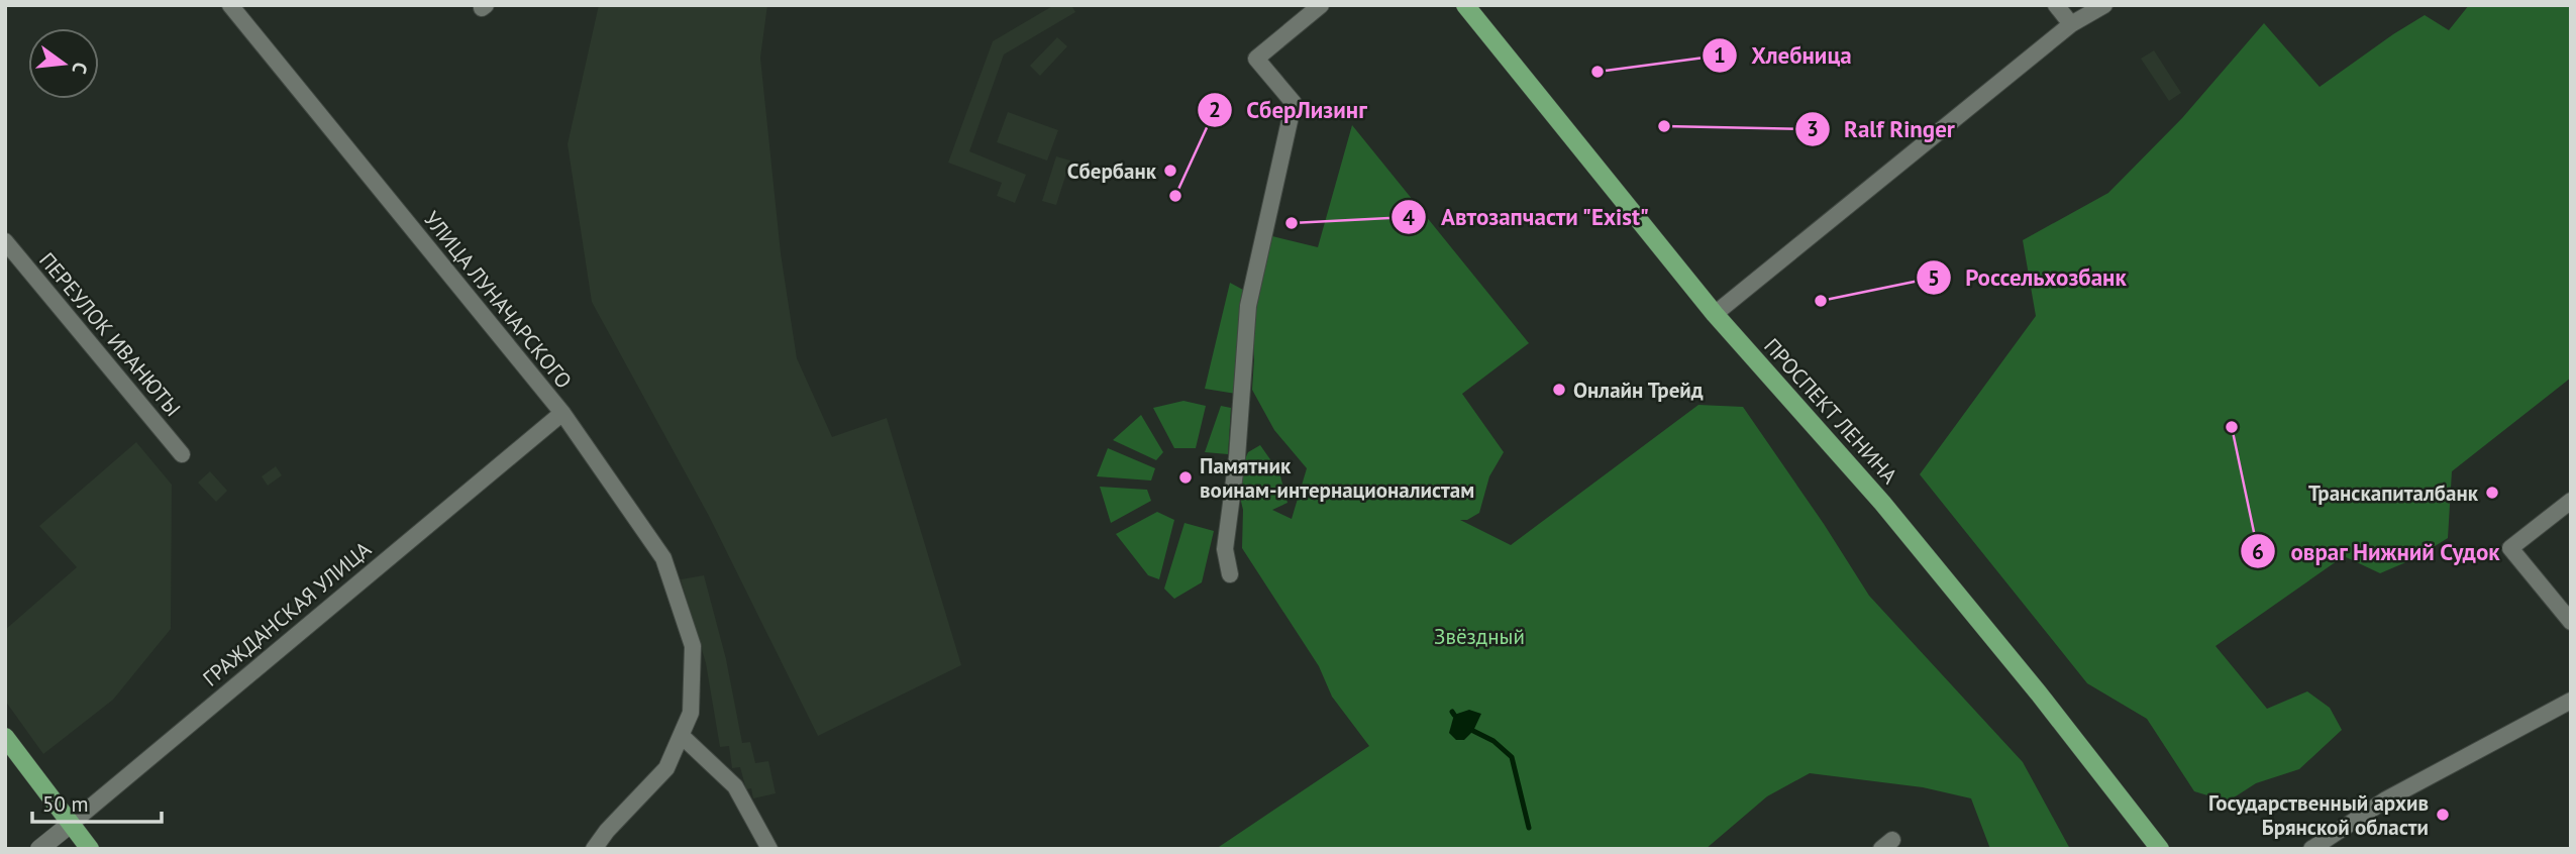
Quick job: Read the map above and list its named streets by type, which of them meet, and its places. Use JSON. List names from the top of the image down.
{
  "streets": {
    "main road": ["ПРОСПЕКТ ЛЕНИНА"],
    "street": ["УЛИЦА ЛУНАЧАРСКОГО", "ПЕРЕУЛОК ИВАНЮТЫ", "ГРАЖДАНСКАЯ УЛИЦА"]
  },
  "crossings": [
    ["УЛИЦА ЛУНАЧАРСКОГО", "ГРАЖДАНСКАЯ УЛИЦА"]
  ],
  "parks": ["Звёздный"],
  "places": [
    "Хлебница",
    "Ralf Ringer",
    "Сбербанк",
    "СберЛизинг",
    "Автозапчасти \"Exist\"",
    "Россельхозбанк",
    "Онлайн Трейд",
    "овраг Нижний Судок",
    "Памятник воинам-интернационалистам",
    "Транскапиталбанк",
    "Государственный архив Брянской области"
  ],
  "scale_bar": "50 m",
  "north": "right"
}
